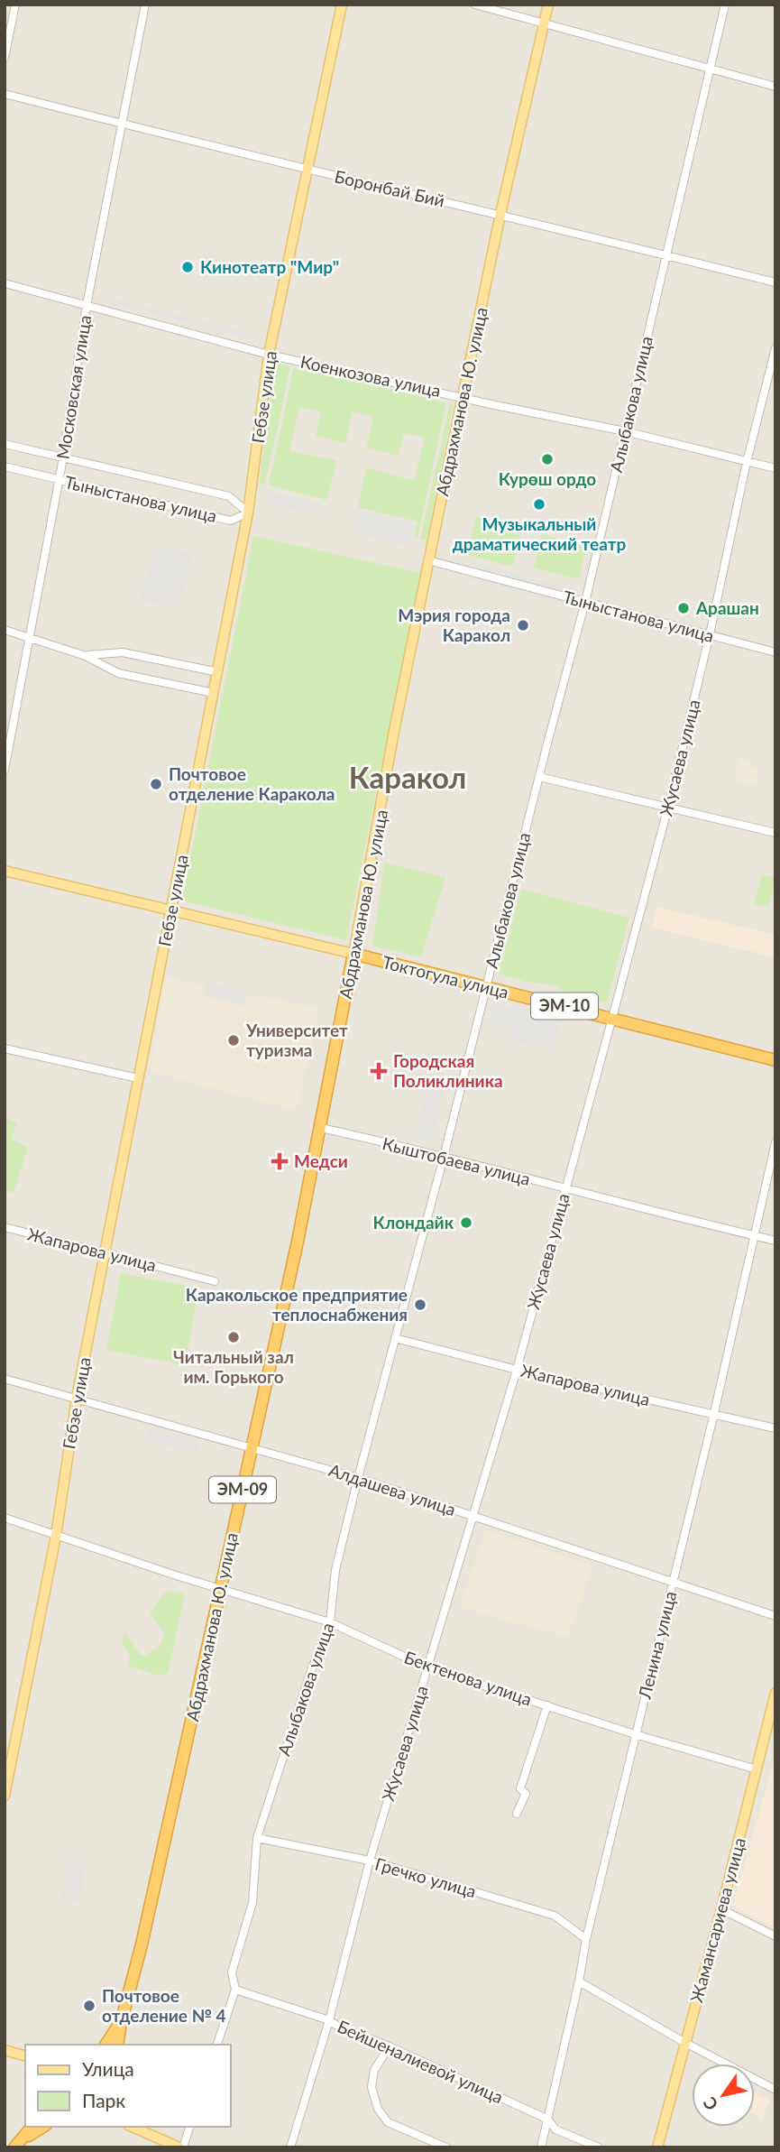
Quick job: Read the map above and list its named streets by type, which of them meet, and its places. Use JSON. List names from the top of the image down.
{
  "streets": {
    "highway": [
      "Абдрахманова Ю. улица",
      "Токтогула улица",
      "ЭМ-10",
      "ЭМ-09"
    ],
    "main road": ["Гебзе улица", "Жамансариева улица"],
    "street": [
      "Боронбай Бий",
      "Коенкозова улица",
      "Московская улица",
      "Алыбакова улица",
      "Тыныстанова улица",
      "Жусаева улица",
      "Кыштобаева улица",
      "Жапарова улица",
      "Алдашева улица",
      "Ленина улица",
      "Бектенова улица",
      "Гречко улица",
      "Бейшеналиевой улица"
    ]
  },
  "crossings": [
    ["Боронбай Бий", "Московская улица"],
    ["Боронбай Бий", "Гебзе улица"],
    ["Боронбай Бий", "Абдрахманова Ю. улица"],
    ["Боронбай Бий", "Алыбакова улица"],
    ["Коенкозова улица", "Московская улица"],
    ["Коенкозова улица", "Гебзе улица"],
    ["Коенкозова улица", "Абдрахманова Ю. улица"],
    ["Коенкозова улица", "Алыбакова улица"],
    ["Коенкозова улица", "Жусаева улица"],
    ["Московская улица", "Тыныстанова улица"],
    ["Гебзе улица", "Тыныстанова улица"],
    ["Гебзе улица", "Токтогула улица"],
    ["Гебзе улица", "Жапарова улица"],
    ["Гебзе улица", "Алдашева улица"],
    ["Гебзе улица", "Бектенова улица"],
    ["Абдрахманова Ю. улица", "Тыныстанова улица"],
    ["Абдрахманова Ю. улица", "Токтогула улица"],
    ["Абдрахманова Ю. улица", "Кыштобаева улица"],
    ["Абдрахманова Ю. улица", "Алдашева улица"],
    ["Абдрахманова Ю. улица", "Бектенова улица"],
    ["Алыбакова улица", "Тыныстанова улица"],
    ["Алыбакова улица", "Токтогула улица"],
    ["Алыбакова улица", "Кыштобаева улица"],
    ["Алыбакова улица", "Жапарова улица"],
    ["Алыбакова улица", "Алдашева улица"],
    ["Алыбакова улица", "Бектенова улица"],
    ["Алыбакова улица", "Гречко улица"],
    ["Алыбакова улица", "Бейшеналиевой улица"],
    ["Тыныстанова улица", "Жусаева улица"],
    ["Жусаева улица", "Токтогула улица"],
    ["Жусаева улица", "Кыштобаева улица"],
    ["Жусаева улица", "Жапарова улица"],
    ["Жусаева улица", "Алдашева улица"],
    ["Жусаева улица", "Бектенова улица"],
    ["Жусаева улица", "Гречко улица"],
    ["Жусаева улица", "Бейшеналиевой улица"],
    ["Кыштобаева улица", "Ленина улица"],
    ["Жапарова улица", "Ленина улица"],
    ["Алдашева улица", "Ленина улица"],
    ["Ленина улица", "Бектенова улица"],
    ["Ленина улица", "Гречко улица"],
    ["Ленина улица", "Бейшеналиевой улица"],
    ["Бектенова улица", "Жамансариева улица"]
  ],
  "districts": ["Каракол"],
  "places": {
    "other": [
      "Кинотеатр \"Мир\"",
      "Курөш ордо",
      "Музыкальный драматический театр",
      "Арашан",
      "Мэрия города Каракол",
      "Почтовое отделение Каракола",
      "Университет туризма",
      "Клондайк",
      "Каракольское предприятие теплоснабжения",
      "Читальный зал им. Горького",
      "Почтовое отделение № 4"
    ],
    "health": ["Городская Поликлиника", "Медси"]
  },
  "legend": ["Улица", "Парк"],
  "north": "bottom left"
}
